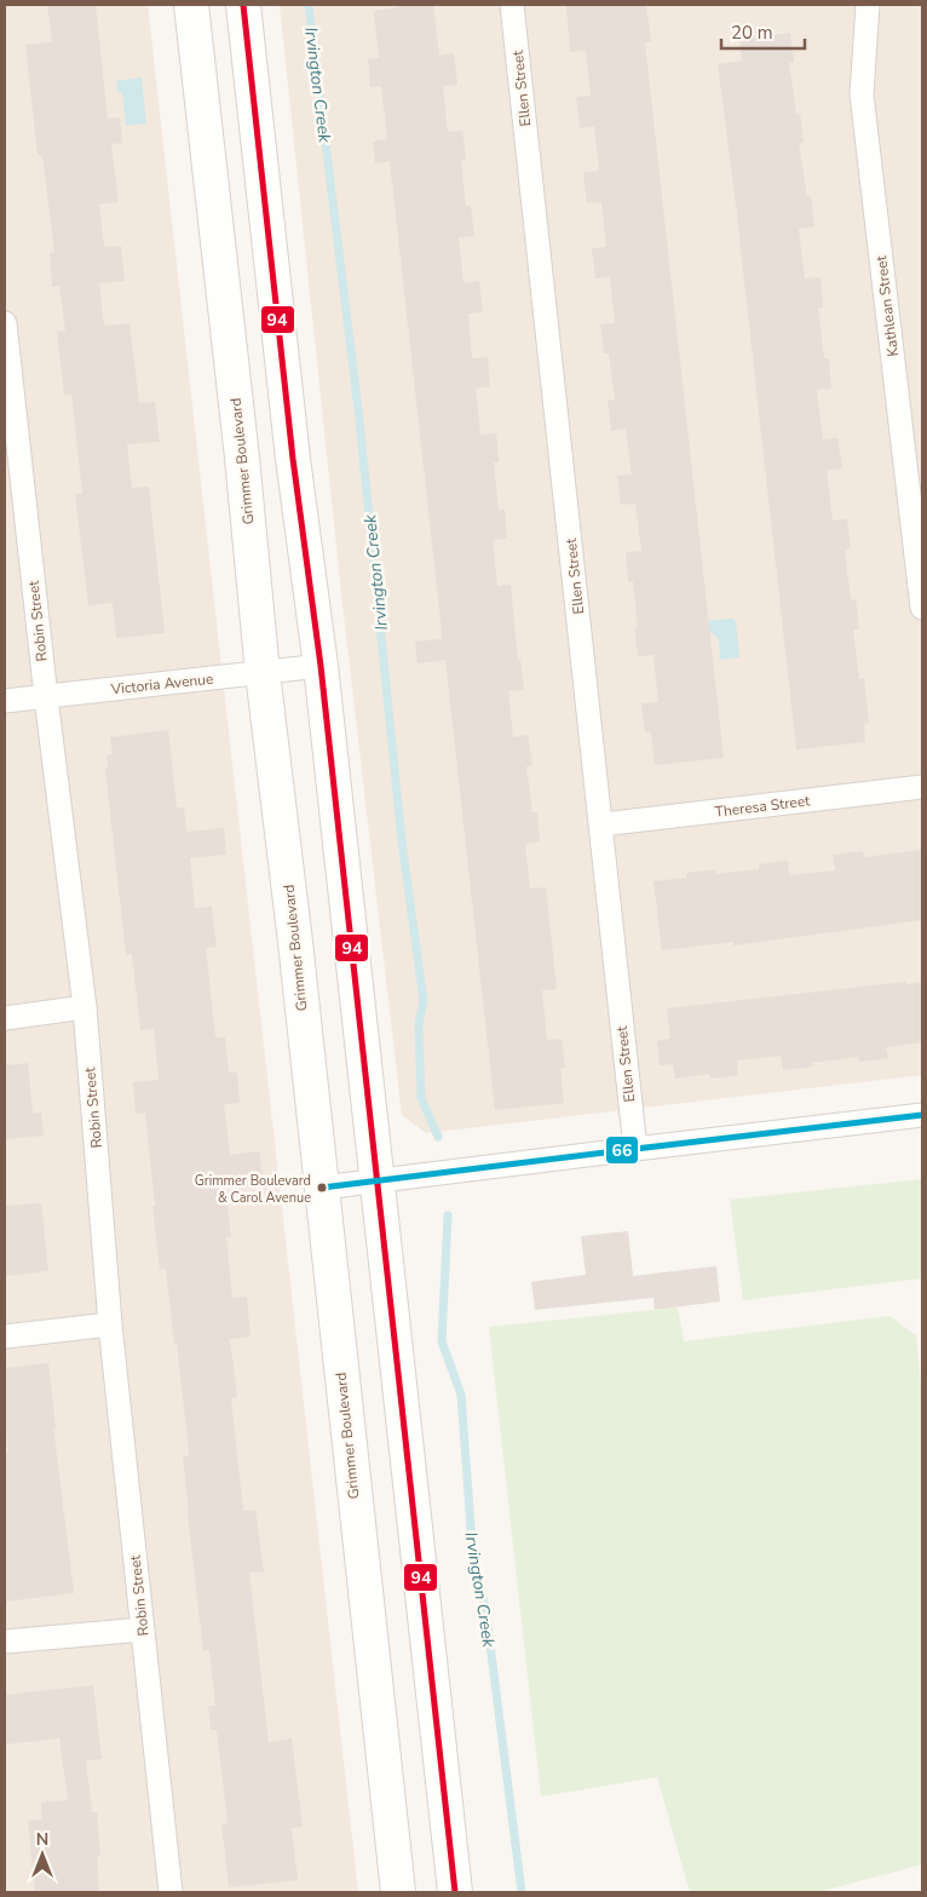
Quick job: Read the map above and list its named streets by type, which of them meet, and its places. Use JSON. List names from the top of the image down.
{
  "streets": {
    "main road": ["Grimmer Boulevard"],
    "street": [
      "Ellen Street",
      "Kathlean Street",
      "Robin Street",
      "Victoria Avenue",
      "Theresa Street"
    ]
  },
  "crossings": [
    ["Ellen Street", "Theresa Street"],
    ["Grimmer Boulevard", "Victoria Avenue"],
    ["Robin Street", "Victoria Avenue"]
  ],
  "water": ["Irvington Creek"],
  "places": ["Grimmer Boulevard & Carol Avenue"],
  "lines": ["transit line 94", "transit line 66"],
  "scale_bar": "20 m",
  "north": "top"
}
